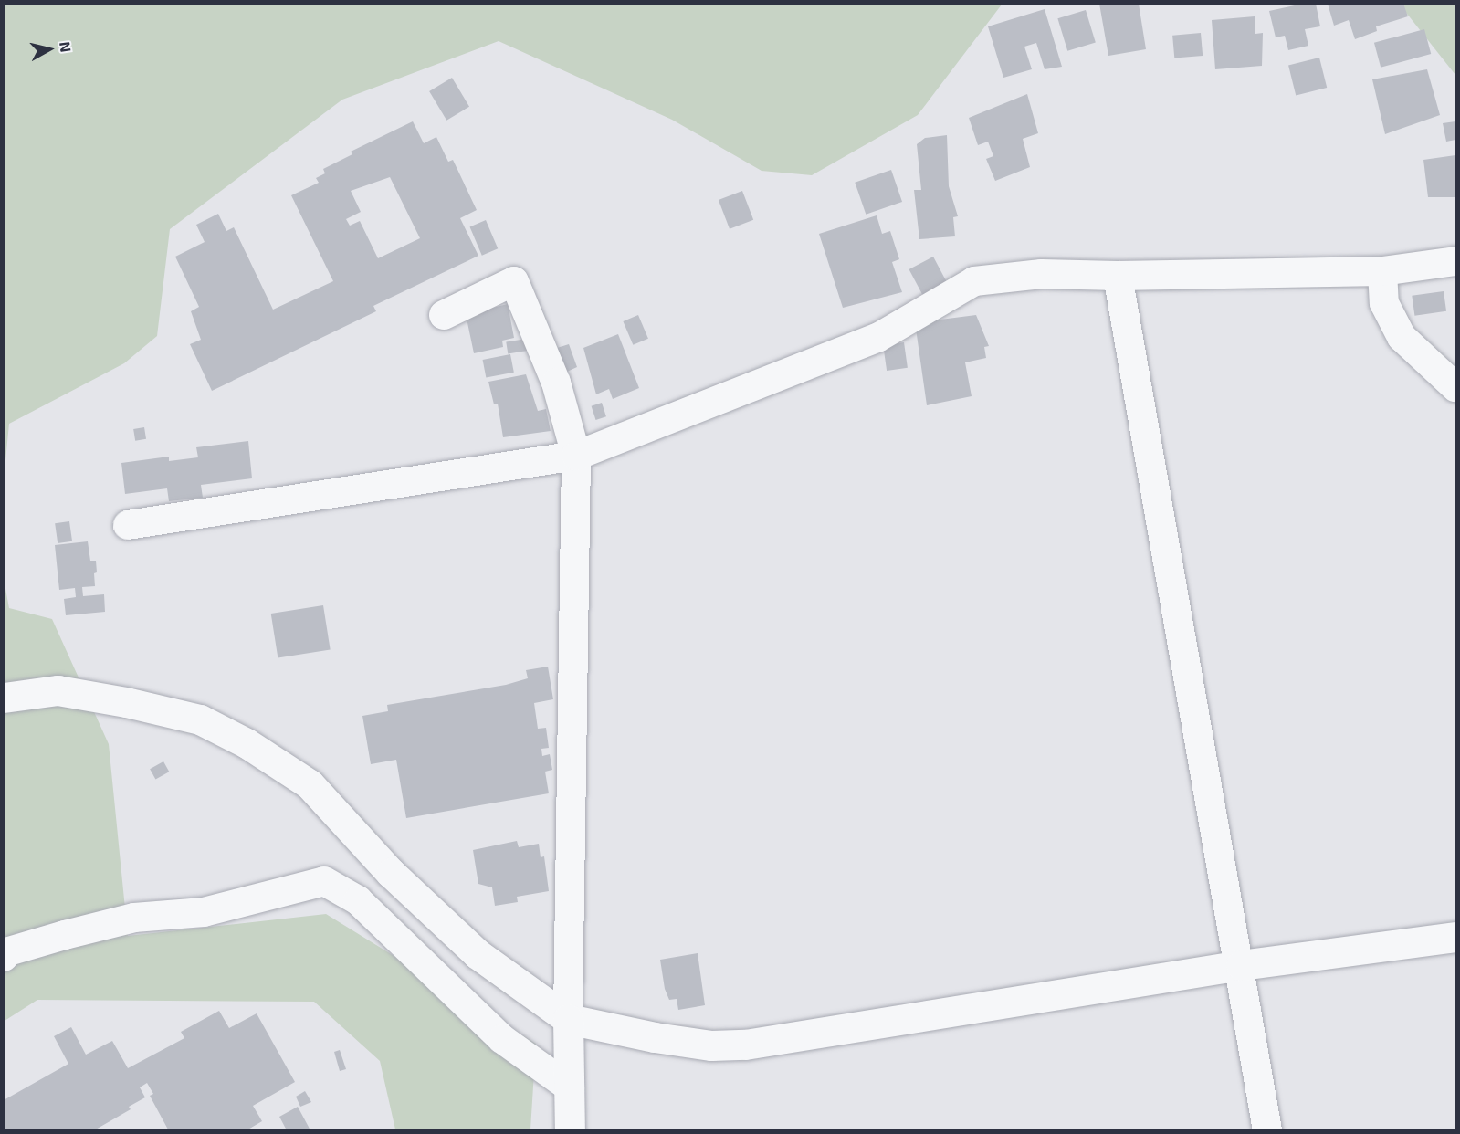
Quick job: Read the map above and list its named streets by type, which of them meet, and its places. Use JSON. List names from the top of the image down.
{
  "north": "right"
}
